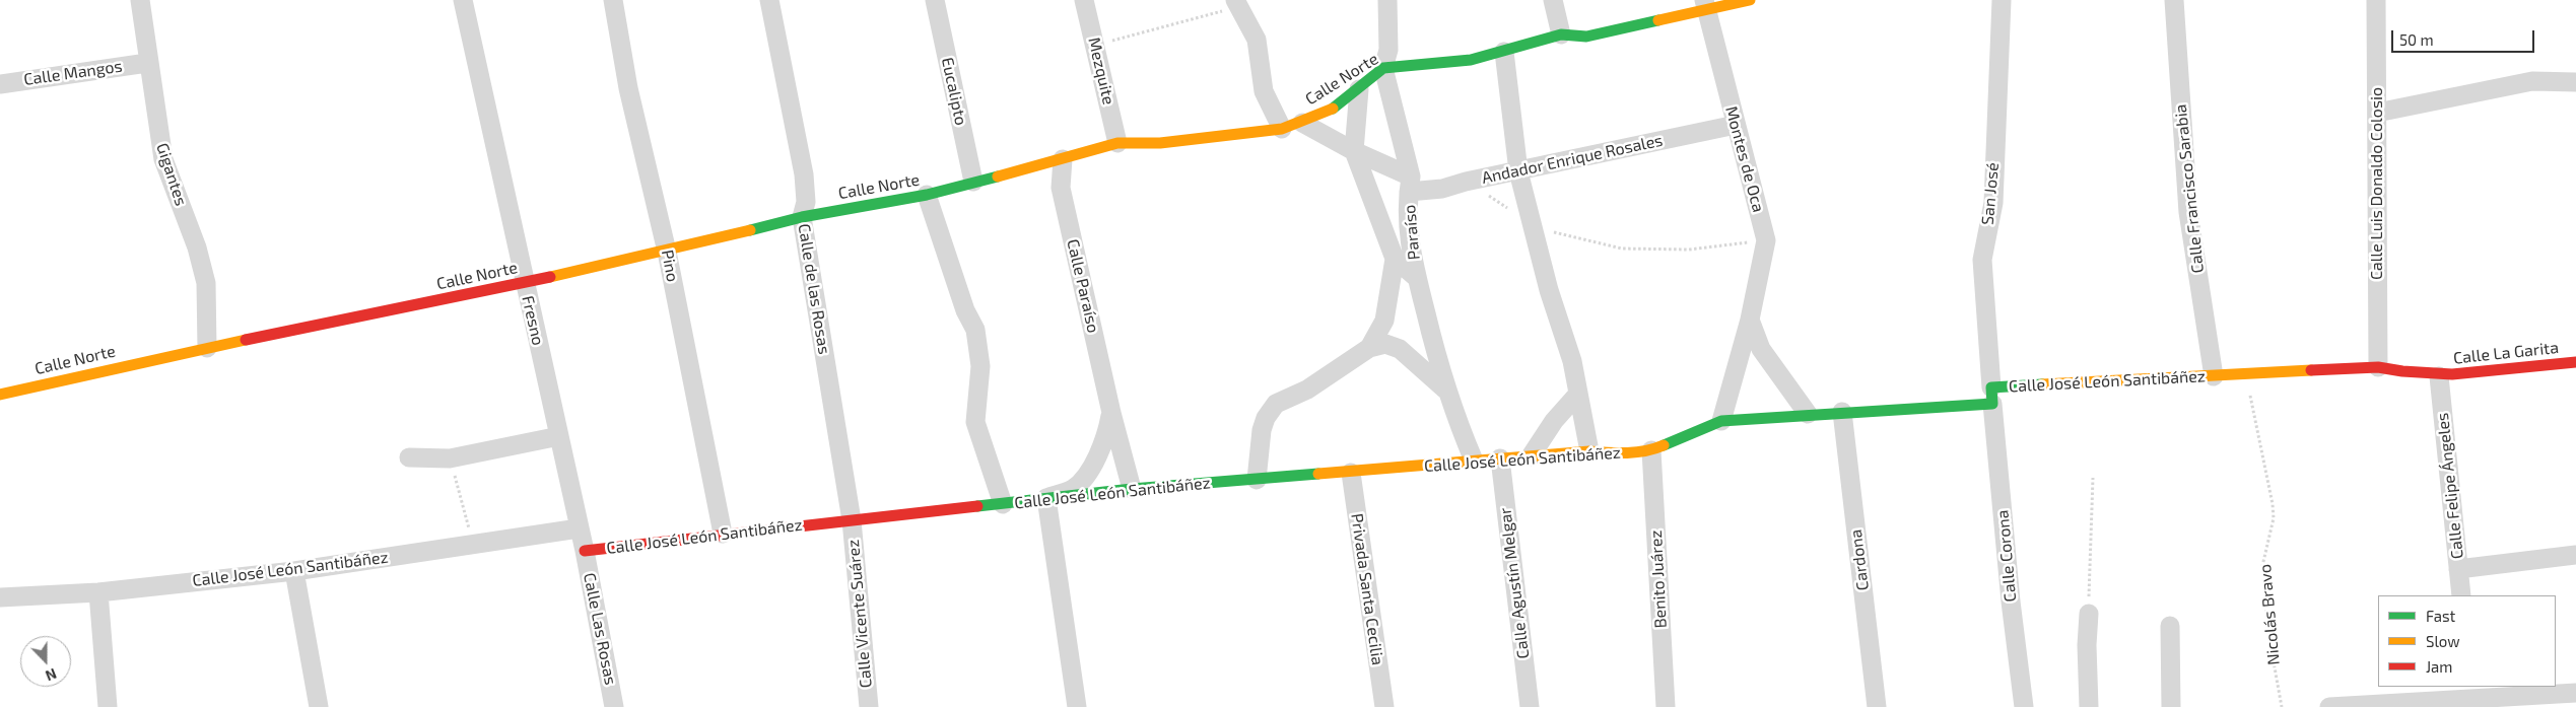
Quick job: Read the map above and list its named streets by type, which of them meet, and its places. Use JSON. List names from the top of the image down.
{
  "streets": {
    "street": [
      "Mezquite",
      "Calle Mangos",
      "Calle Norte",
      "Eucalipto",
      "Andador Enrique Rosales",
      "Montes de Oca",
      "Gigantes",
      "Calle Luis Donaldo Colosio",
      "Calle Francisco Sarabia",
      "San José",
      "Paraíso",
      "Pino",
      "Calle Paraíso",
      "Calle de las Rosas",
      "Fresno",
      "Calle La Garita",
      "Calle José León Santibáñez",
      "Calle Felipe Ángeles",
      "Calle Corona",
      "Cardona",
      "Benito Juárez",
      "Calle Agustín Melgar",
      "Privada Santa Cecilia",
      "Calle Vicente Suárez",
      "Calle Las Rosas"
    ],
    "path": ["Nicolás Bravo"]
  },
  "crossings": [
    ["Mezquite", "Calle Norte"],
    ["Calle Mangos", "Gigantes"],
    ["Calle Norte", "Eucalipto"],
    ["Calle Norte", "Montes de Oca"],
    ["Calle Norte", "Gigantes"],
    ["Calle Norte", "Paraíso"],
    ["Calle Norte", "Pino"],
    ["Calle Norte", "Calle Paraíso"],
    ["Calle Norte", "Calle de las Rosas"],
    ["Calle Norte", "Fresno"],
    ["Andador Enrique Rosales", "Montes de Oca"],
    ["Andador Enrique Rosales", "Paraíso"],
    ["Montes de Oca", "Calle José León Santibáñez"],
    ["Calle Luis Donaldo Colosio", "Calle José León Santibáñez"],
    ["Calle Francisco Sarabia", "Calle José León Santibáñez"],
    ["San José", "Calle José León Santibáñez"],
    ["San José", "Calle Corona"],
    ["Paraíso", "Calle José León Santibáñez"],
    ["Pino", "Calle José León Santibáñez"],
    ["Calle Paraíso", "Calle José León Santibáñez"],
    ["Calle de las Rosas", "Calle José León Santibáñez"],
    ["Calle de las Rosas", "Calle Vicente Suárez"],
    ["Fresno", "Calle José León Santibáñez"],
    ["Fresno", "Calle Las Rosas"],
    ["Calle La Garita", "Calle José León Santibáñez"],
    ["Calle La Garita", "Calle Felipe Ángeles"],
    ["Calle José León Santibáñez", "Calle Felipe Ángeles"],
    ["Calle José León Santibáñez", "Calle Corona"],
    ["Calle José León Santibáñez", "Cardona"],
    ["Calle José León Santibáñez", "Benito Juárez"],
    ["Calle José León Santibáñez", "Calle Agustín Melgar"],
    ["Calle José León Santibáñez", "Privada Santa Cecilia"],
    ["Calle José León Santibáñez", "Calle Vicente Suárez"],
    ["Calle José León Santibáñez", "Nicolás Bravo"],
    ["Calle José León Santibáñez", "Calle Las Rosas"]
  ],
  "legend": ["Fast", "Slow", "Jam"],
  "scale_bar": "50 m",
  "north": "bottom"
}
